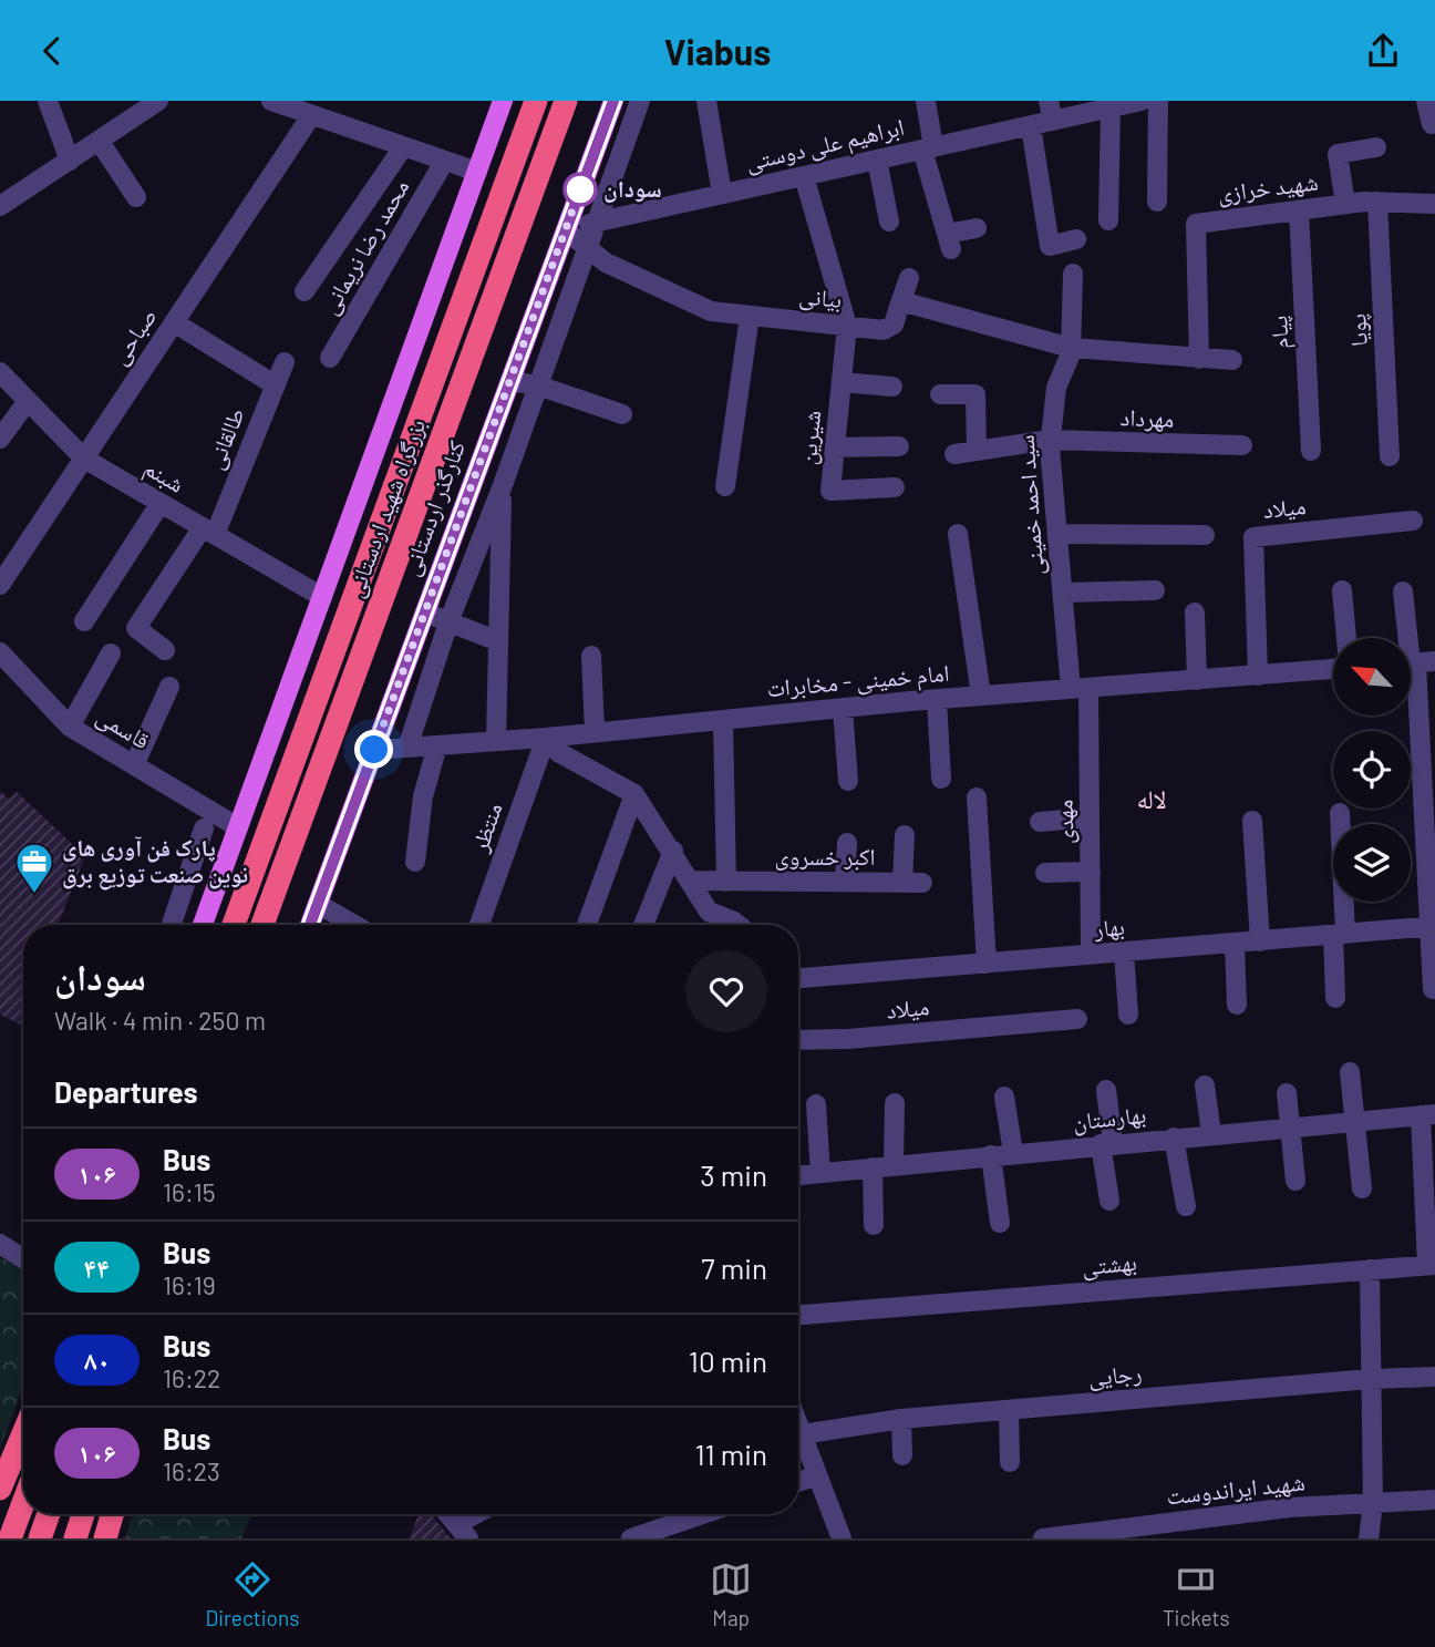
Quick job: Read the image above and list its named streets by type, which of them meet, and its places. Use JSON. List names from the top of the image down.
{
  "streets": {
    "highway": ["بزرگراه شهید اردستانی"],
    "main road": ["کنارگذر اردستانی"],
    "street": [
      "ابراهیم علی دوستی",
      "شهید خرازی",
      "محمد رضا نریمانی",
      "بیانی",
      "پویا",
      "پیام",
      "صباحی",
      "مهرداد",
      "شیرین",
      "طالقانی",
      "شبنم",
      "سید احمد خمینی",
      "میلاد",
      "امام خمینی - مخابرات",
      "قاسمی",
      "مهدی",
      "منتظر",
      "اکبر خسروی",
      "بهار",
      "بهارستان",
      "بهشتی",
      "رجایی",
      "شهید ایراندوست"
    ]
  },
  "crossings": [
    ["ابراهیم علی دوستی", "بیانی"],
    ["ابراهیم علی دوستی", "کنارگذر اردستانی"],
    ["شهید خرازی", "پویا"],
    ["شهید خرازی", "پیام"],
    ["بیانی", "شیرین"],
    ["بیانی", "کنارگذر اردستانی"],
    ["صباحی", "شبنم"],
    ["مهرداد", "سید احمد خمینی"],
    ["طالقانی", "شبنم"],
    ["سید احمد خمینی", "امام خمینی - مخابرات"],
    ["سید احمد خمینی", "مهدی"],
    ["کنارگذر اردستانی", "امام خمینی - مخابرات"],
    ["میلاد", "امام خمینی - مخابرات"],
    ["امام خمینی - مخابرات", "مهدی"],
    ["امام خمینی - مخابرات", "منتظر"],
    ["مهدی", "بهار"]
  ],
  "districts": ["لاله"],
  "places": {
    "other": ["سودان"],
    "office": ["پارک فن آوری های نوین صنعت توزیع برق"]
  },
  "lines": ["bus line ۱۰۶"],
  "north": "top left",
  "page": {
    "header": "Viabus",
    "heading": [
      ["سودان", "Walk · 4 min · 250 m"],
      "Departures"
    ],
    "list": [
      {
        "mark": "۱۰۶",
        "name": "Bus",
        "note": "16:15",
        "value": "3 min"
      },
      {
        "mark": "۴۴",
        "name": "Bus",
        "note": "16:19",
        "value": "7 min"
      },
      {
        "mark": "۸۰",
        "name": "Bus",
        "note": "16:22",
        "value": "10 min"
      },
      {
        "mark": "۱۰۶",
        "name": "Bus",
        "note": "16:23",
        "value": "11 min"
      }
    ],
    "tabs": ["Directions", "Map", "Tickets"]
  }
}
